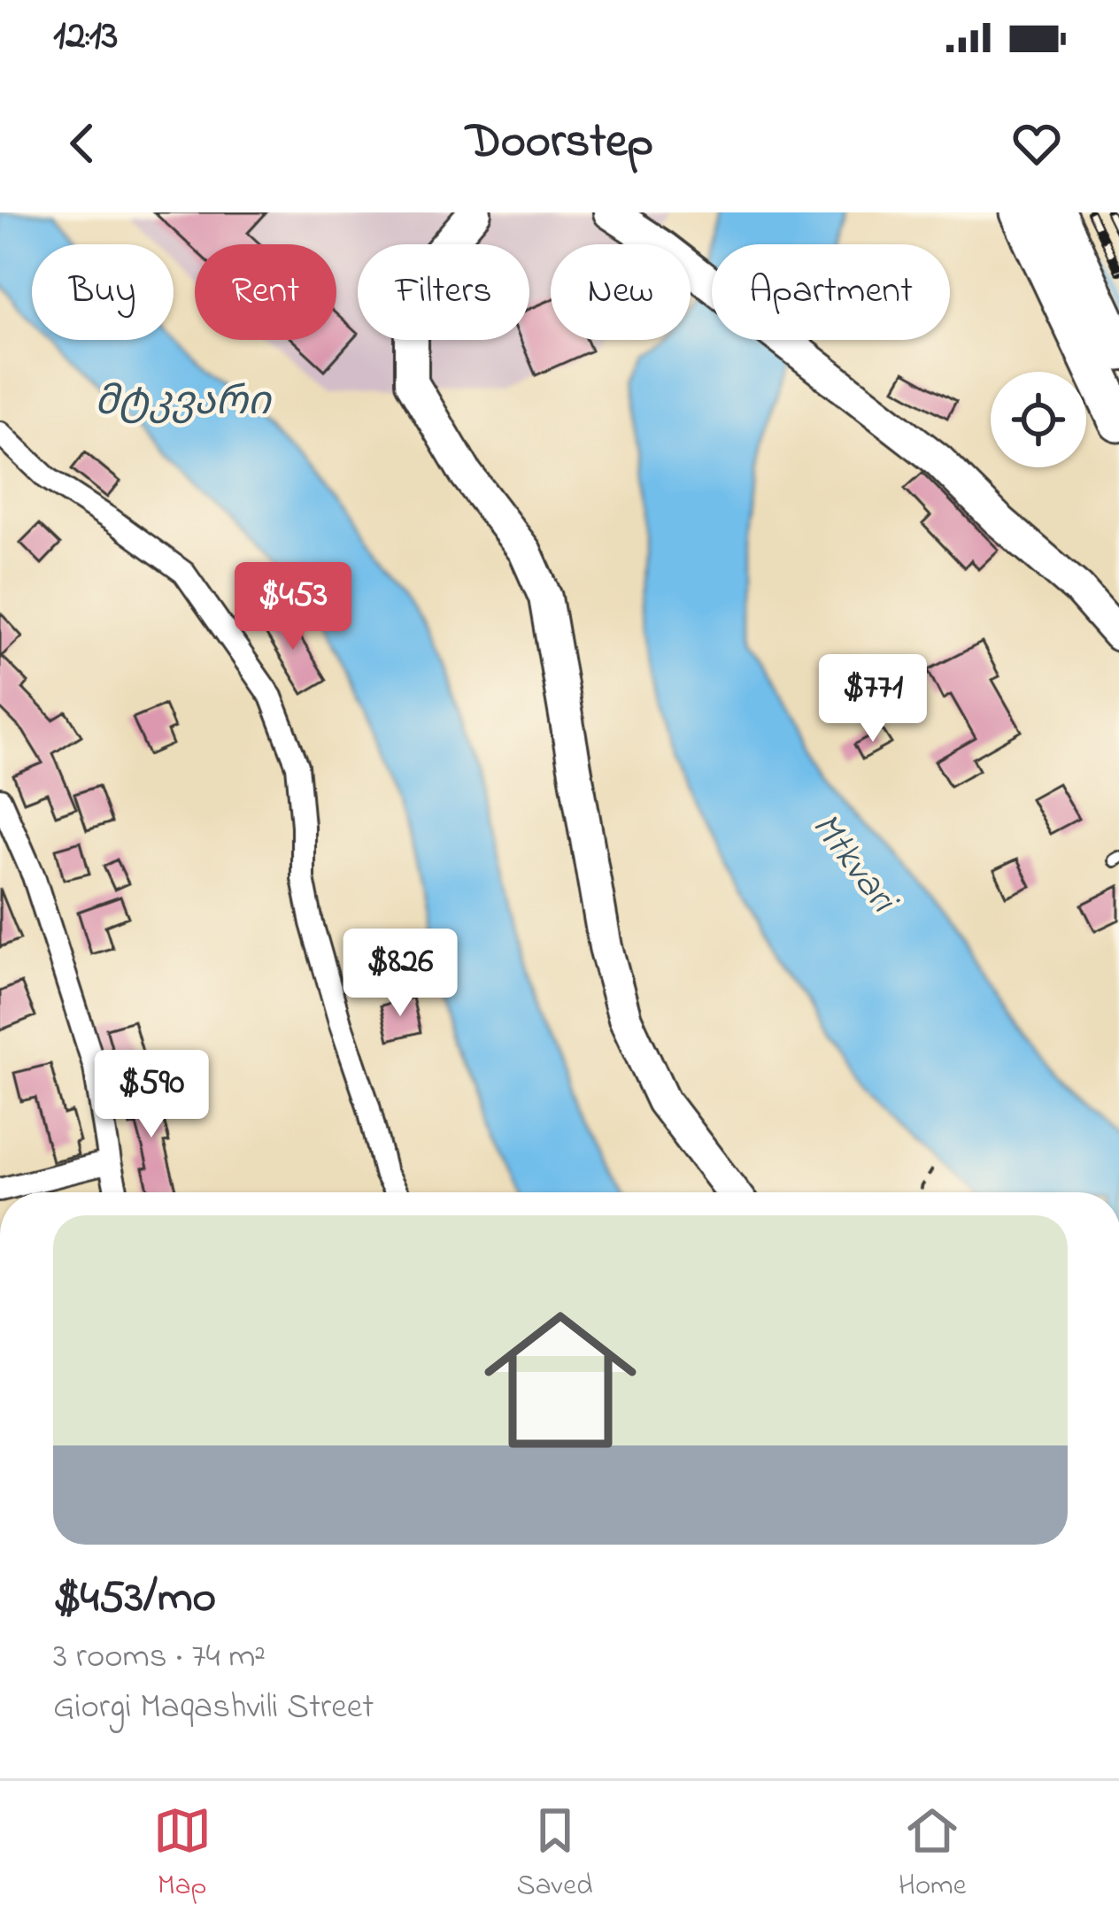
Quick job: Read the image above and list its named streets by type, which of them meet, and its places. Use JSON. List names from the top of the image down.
{
  "water": ["მტკვარი", "Mtkvari"],
  "page": {
    "status": "12:13",
    "header": "Doorstep",
    "chip": [
      "Buy",
      "Rent",
      "Filters",
      "New",
      "Apartment"
    ],
    "price": [
      "$453",
      "$771",
      "$826",
      "$590"
    ],
    "list": [
      {
        "name": "$453/mo",
        "note": "3 rooms · 74 m² · Giorgi Maqashvili Street"
      }
    ],
    "tabs": ["Map", "Saved", "Home"]
  }
}
